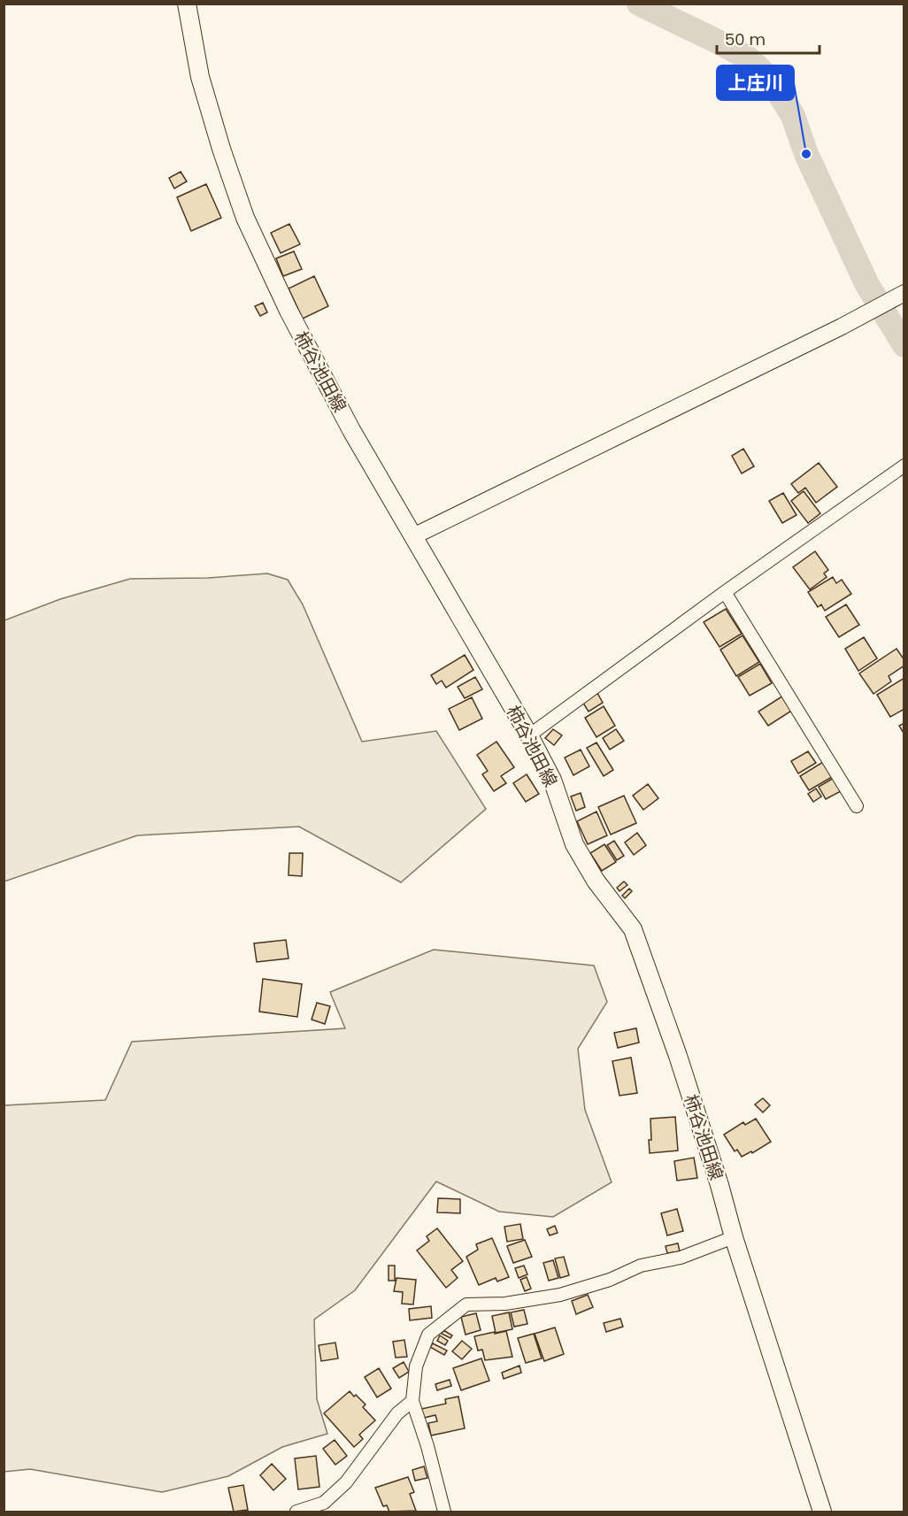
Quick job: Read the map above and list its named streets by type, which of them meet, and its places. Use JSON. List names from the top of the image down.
{
  "streets": {
    "main road": ["柿谷池田線"]
  },
  "places": ["上庄川"],
  "scale_bar": "50 m"
}
